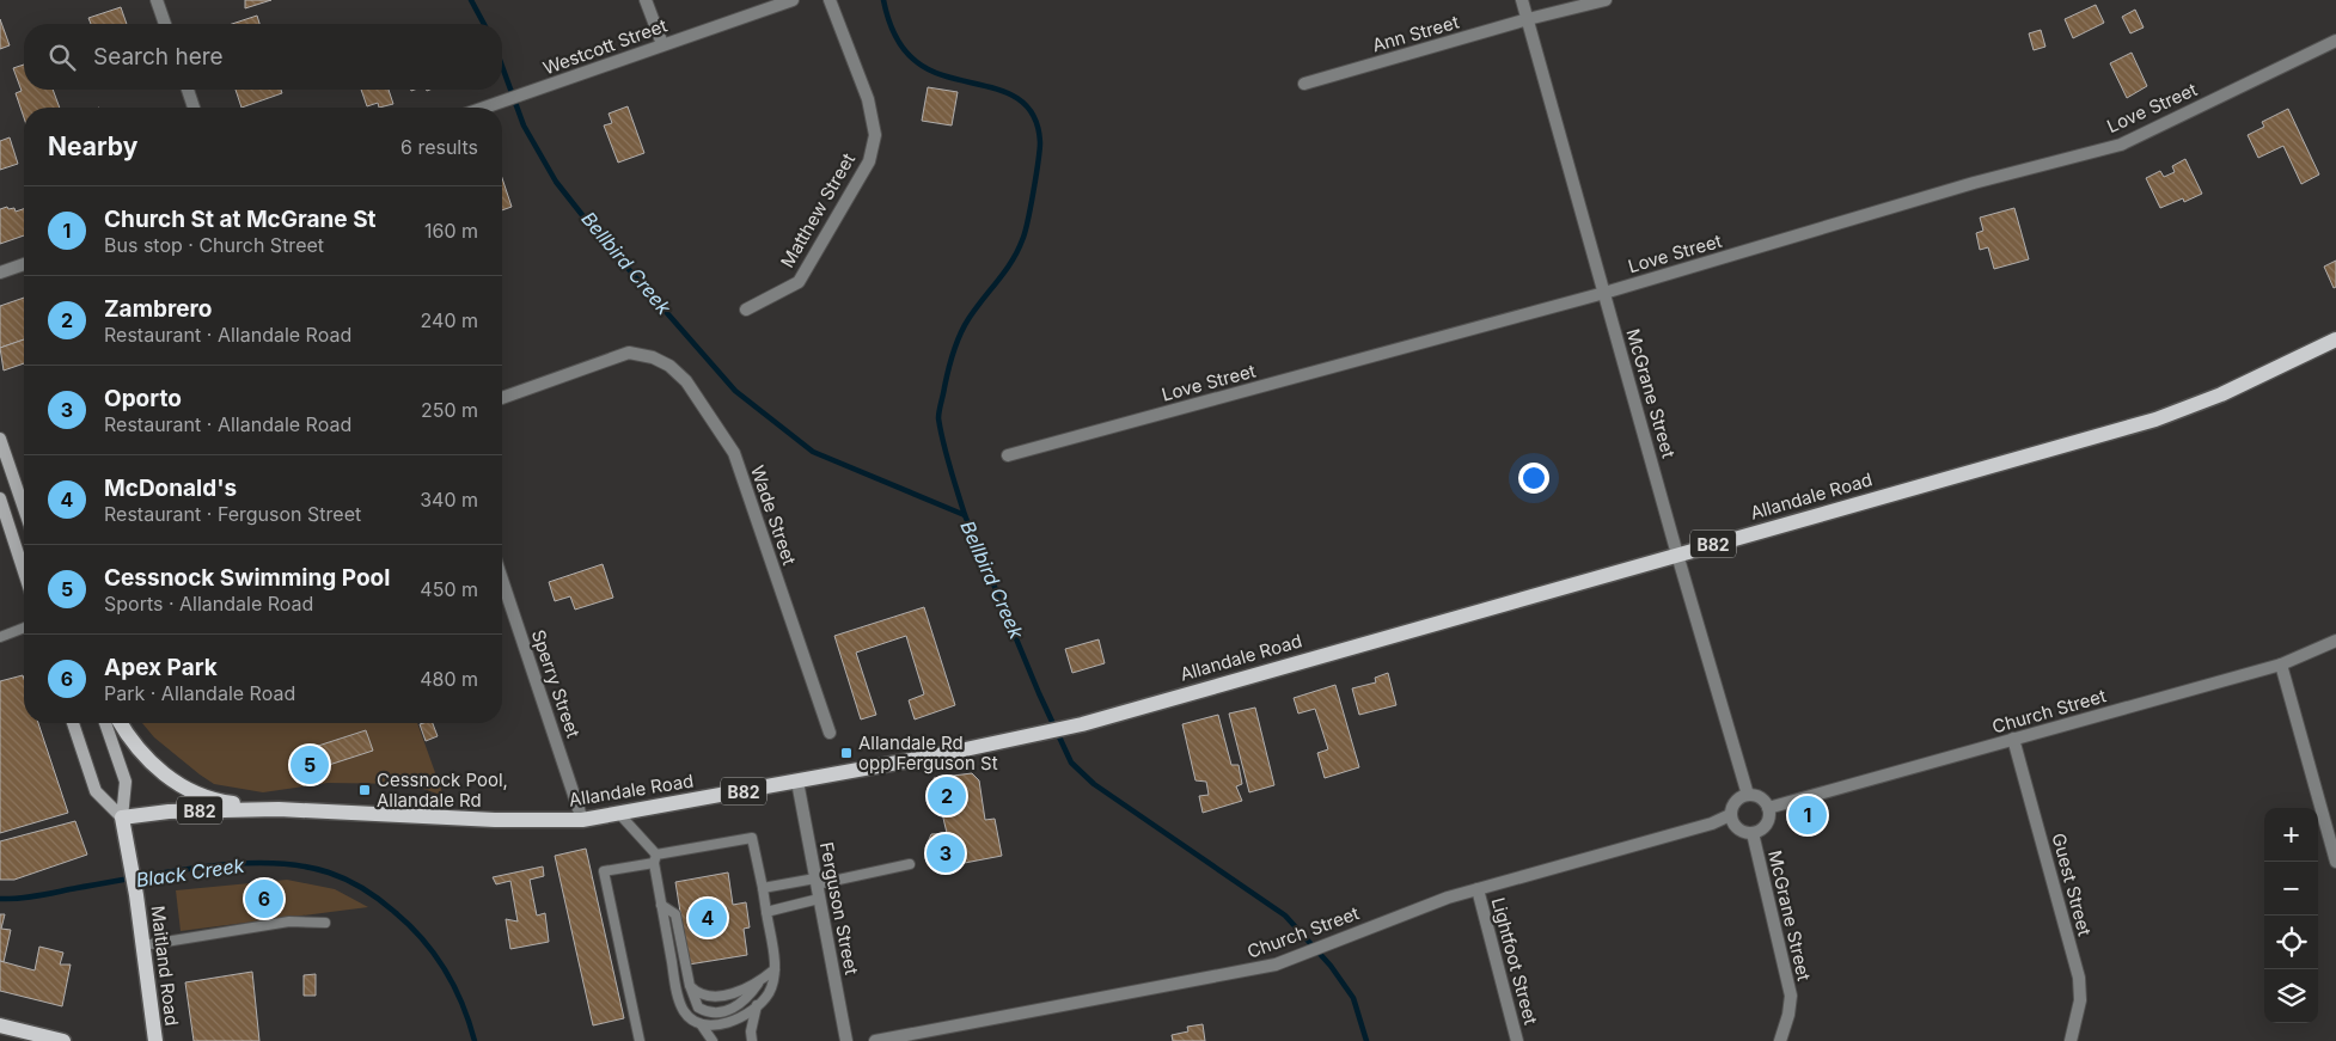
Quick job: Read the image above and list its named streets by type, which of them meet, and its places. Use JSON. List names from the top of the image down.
{
  "streets": {
    "main road": ["Allandale Road", "B82", "Maitland Road"],
    "street": [
      "Ann Street",
      "Westcott Street",
      "Love Street",
      "Matthew Street",
      "McGrane Street",
      "Wade Street",
      "Sperry Street",
      "Church Street",
      "Guest Street",
      "Ferguson Street",
      "Lightfoot Street"
    ]
  },
  "crossings": [
    ["Ann Street", "McGrane Street"],
    ["Love Street", "McGrane Street"],
    ["McGrane Street", "Allandale Road"],
    ["McGrane Street", "Church Street"],
    ["Allandale Road", "Sperry Street"],
    ["Allandale Road", "Ferguson Street"],
    ["Allandale Road", "Maitland Road"],
    ["Church Street", "Guest Street"],
    ["Church Street", "Lightfoot Street"]
  ],
  "water": ["Bellbird Creek", "Black Creek"],
  "places": {
    "transit": ["Allandale Rd opp Ferguson St", "Cessnock Pool, Allandale Rd"]
  },
  "page": {
    "search": "Search here",
    "heading": ["Nearby", "6 results"],
    "list": [
      {
        "mark": "1",
        "name": "Church St at McGrane St",
        "note": "Bus stop · Church Street",
        "value": "160 m"
      },
      {
        "mark": "2",
        "name": "Zambrero",
        "note": "Restaurant · Allandale Road",
        "value": "240 m"
      },
      {
        "mark": "3",
        "name": "Oporto",
        "note": "Restaurant · Allandale Road",
        "value": "250 m"
      },
      {
        "mark": "4",
        "name": "McDonald's",
        "note": "Restaurant · Ferguson Street",
        "value": "340 m"
      },
      {
        "mark": "5",
        "name": "Cessnock Swimming Pool",
        "note": "Sports · Allandale Road",
        "value": "450 m"
      },
      {
        "mark": "6",
        "name": "Apex Park",
        "note": "Park · Allandale Road",
        "value": "480 m"
      }
    ],
    "pins": [
      "5",
      "2",
      "1",
      "3",
      "6",
      "4"
    ],
    "map_buttons": ["+", "−"]
  }
}
